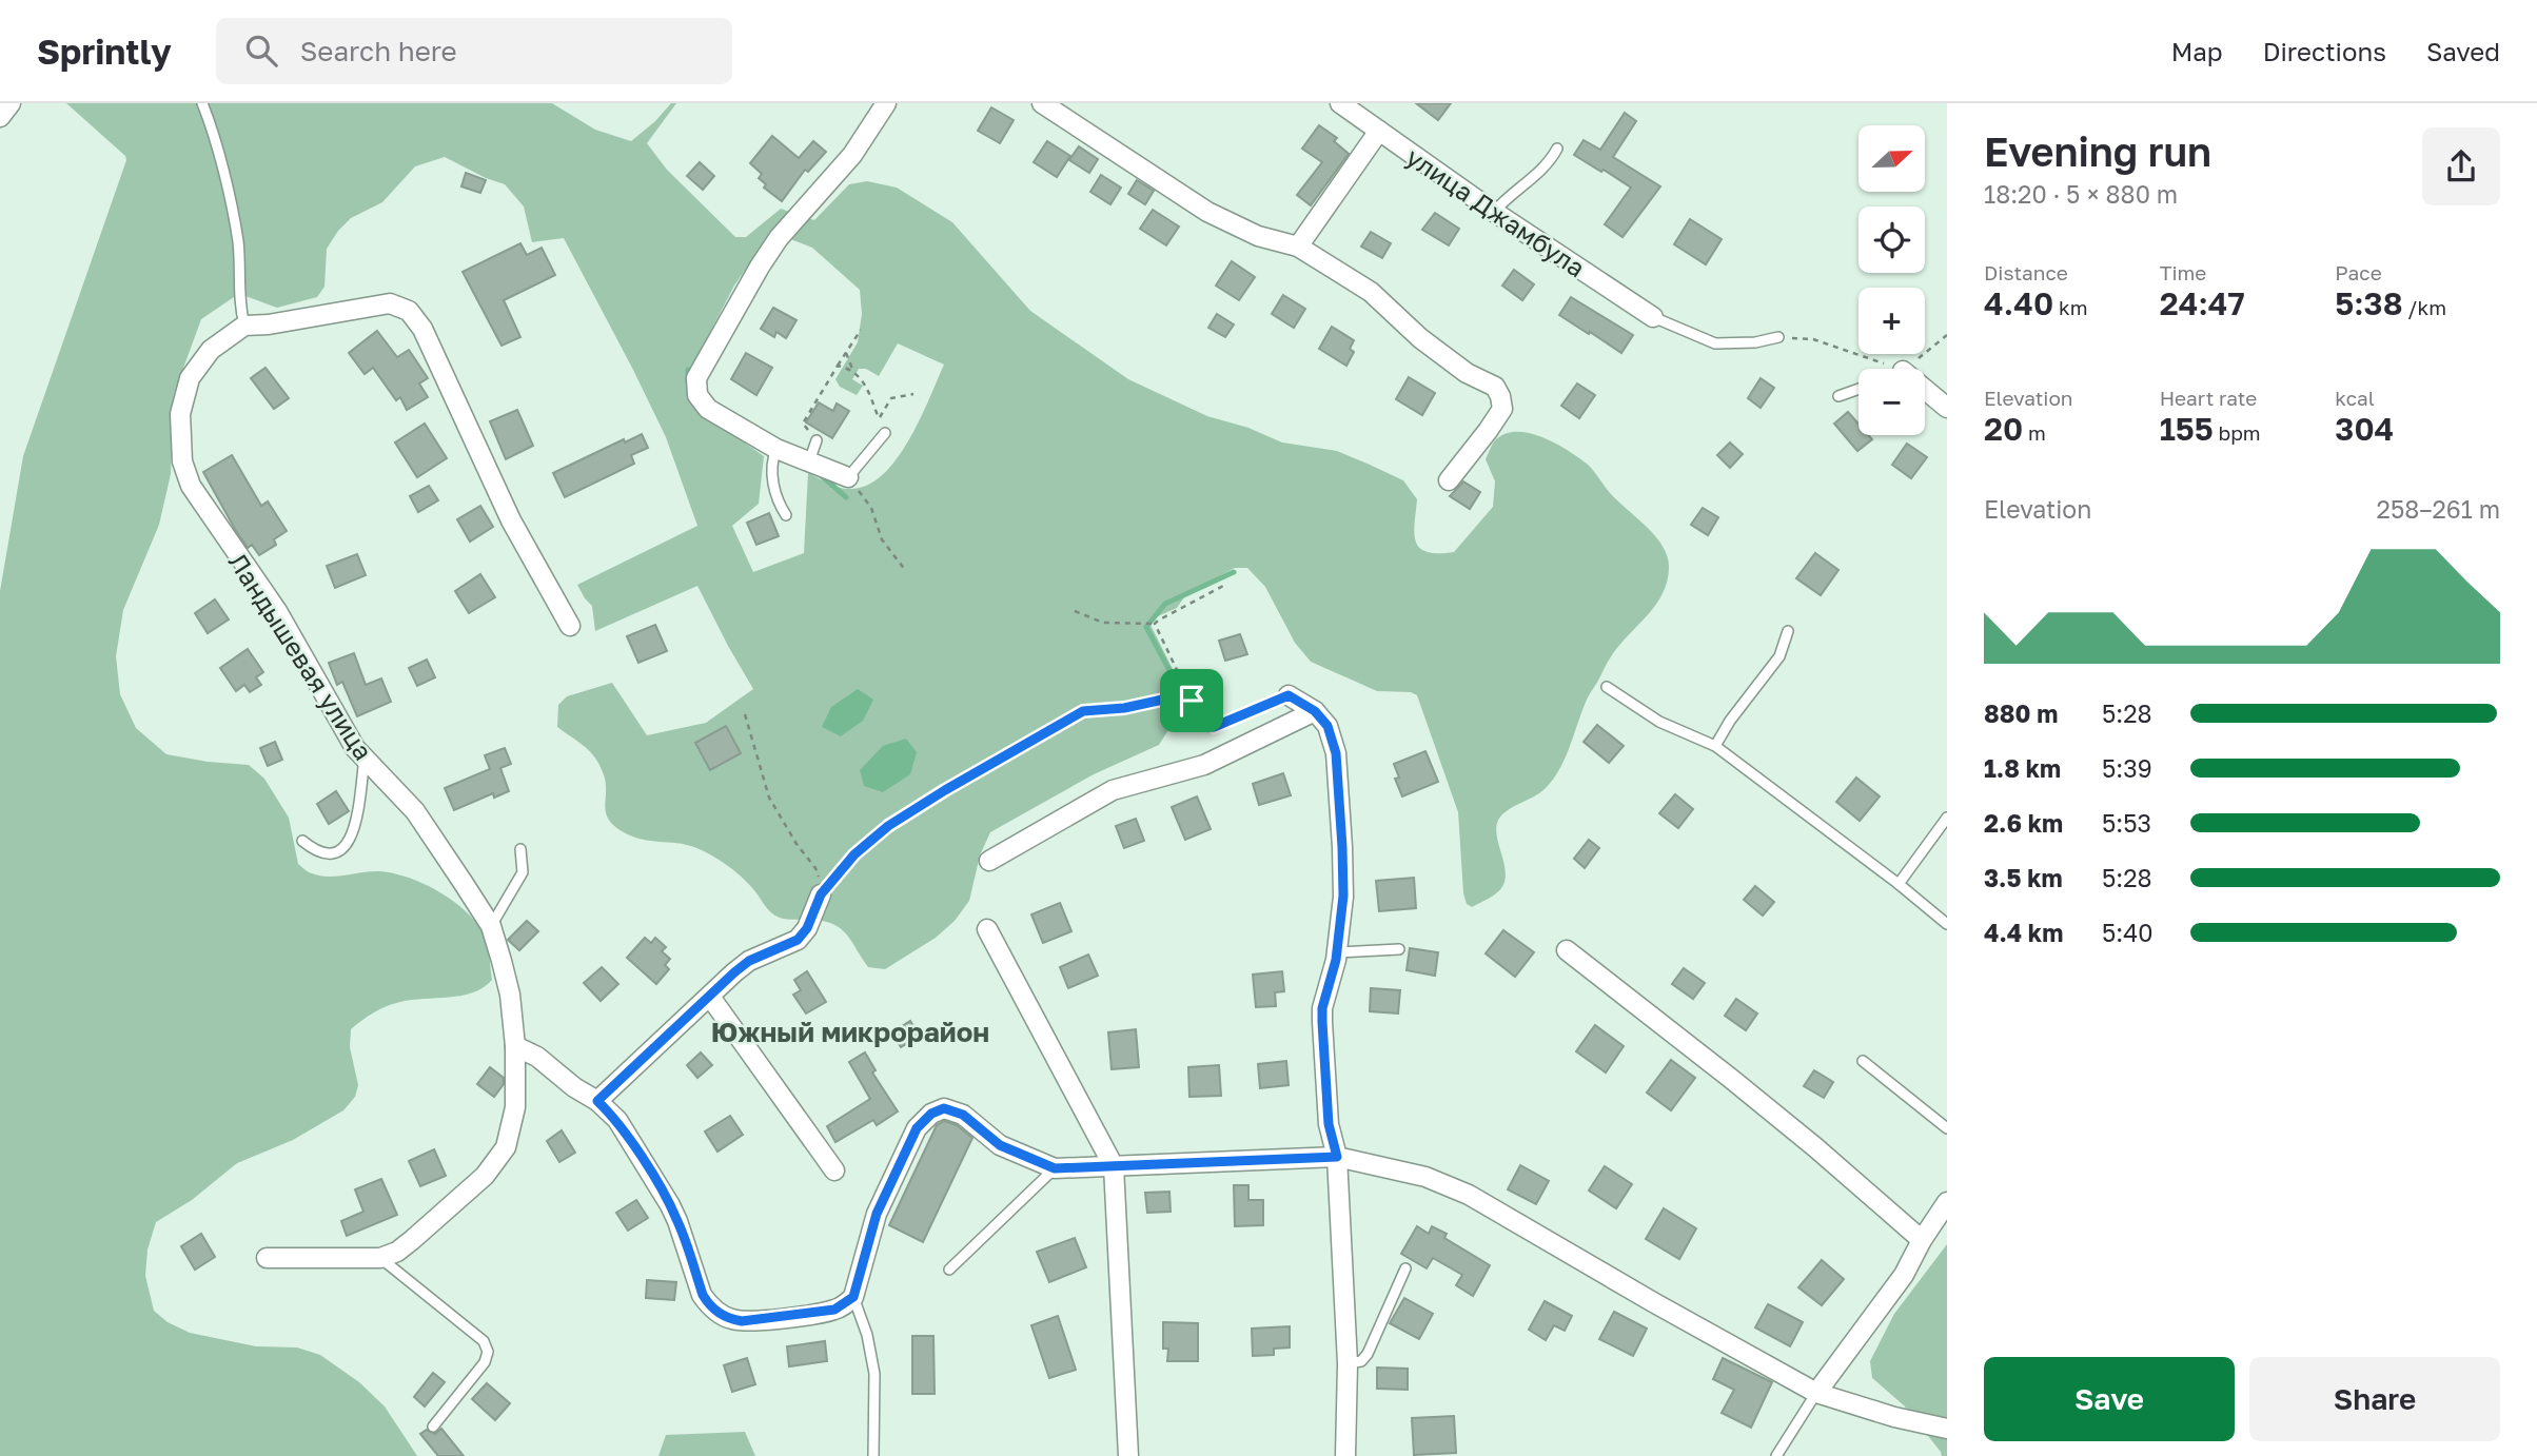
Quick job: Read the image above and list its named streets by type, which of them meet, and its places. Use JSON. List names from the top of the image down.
{
  "streets": {
    "street": ["улица Джамбула", "Ландышевая улица"]
  },
  "districts": ["Южный микрорайон"],
  "north": "right",
  "page": {
    "header": "Sprintly",
    "search": "Search here",
    "nav": ["Map", "Directions", "Saved"],
    "heading": ["Evening run", "18:20 · 5 × 880 m"],
    "map_buttons": ["+", "−"],
    "stats": [
      ["Distance", "4.40 km"],
      ["Time", "24:47"],
      ["Pace", "5:38 /km"],
      ["Elevation", "20 m"],
      ["Heart rate", "155 bpm"],
      ["kcal", "304"]
    ],
    "chart": ["Elevation", "258–261 m"],
    "list": [
      {
        "name": "880 m",
        "note": "5:28"
      },
      {
        "name": "1.8 km",
        "note": "5:39"
      },
      {
        "name": "2.6 km",
        "note": "5:53"
      },
      {
        "name": "3.5 km",
        "note": "5:28"
      },
      {
        "name": "4.4 km",
        "note": "5:40"
      }
    ],
    "buttons": ["Save", "Share"]
  }
}
